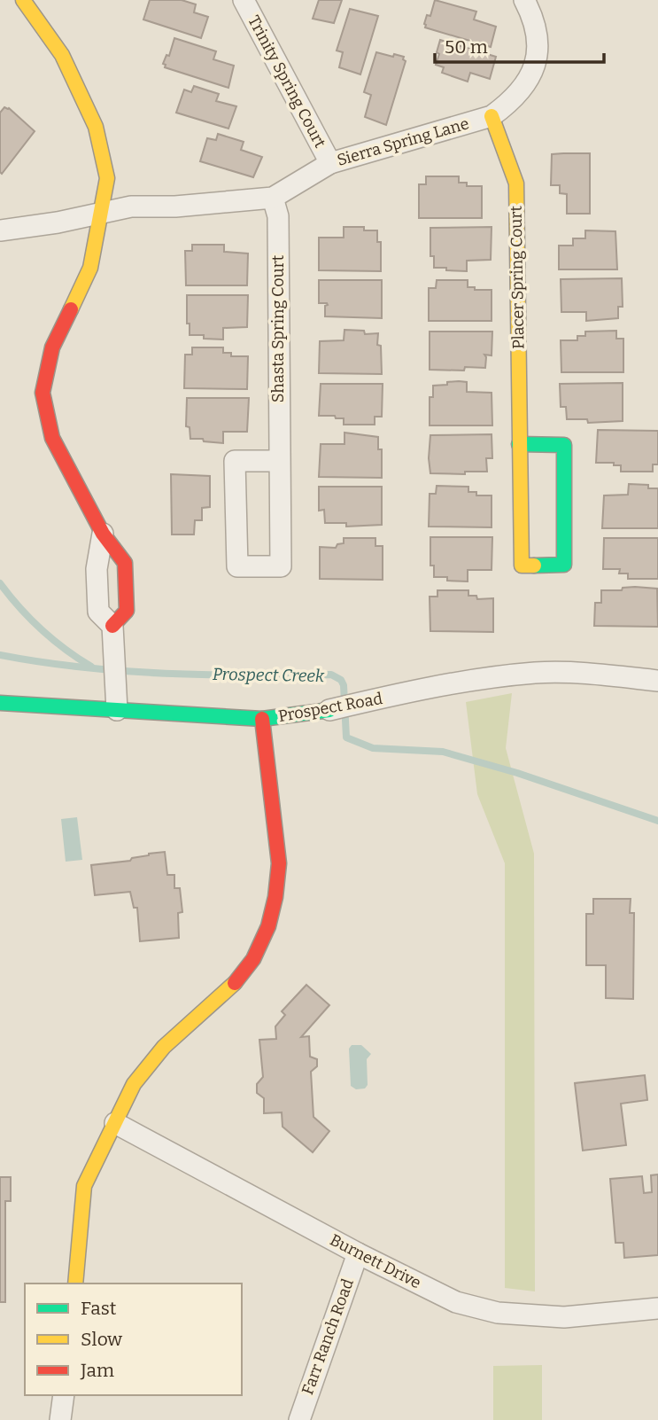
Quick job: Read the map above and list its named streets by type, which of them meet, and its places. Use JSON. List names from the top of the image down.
{
  "streets": {
    "street": [
      "Trinity Spring Court",
      "Sierra Spring Lane",
      "Placer Spring Court",
      "Shasta Spring Court",
      "Prospect Road",
      "Burnett Drive",
      "Farr Ranch Road"
    ]
  },
  "crossings": [
    ["Trinity Spring Court", "Sierra Spring Lane"],
    ["Sierra Spring Lane", "Placer Spring Court"],
    ["Sierra Spring Lane", "Shasta Spring Court"],
    ["Burnett Drive", "Farr Ranch Road"]
  ],
  "water": ["Prospect Creek"],
  "legend": ["Fast", "Slow", "Jam"],
  "scale_bar": "50 m"
}
